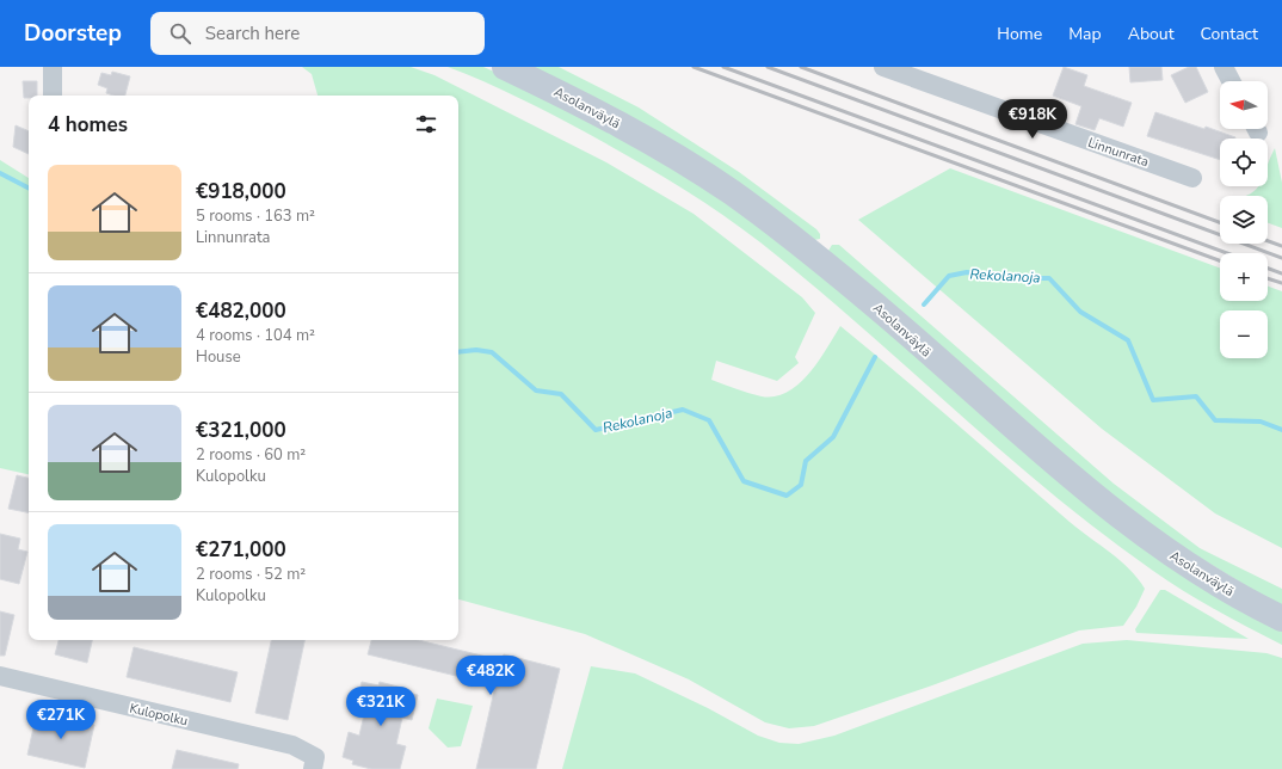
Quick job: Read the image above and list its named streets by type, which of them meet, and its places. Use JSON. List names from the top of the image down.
{
  "streets": {
    "main road": ["Asolanväylä"],
    "street": ["Linnunrata", "Kulopolku"]
  },
  "water": ["Rekolanoja"],
  "north": "left",
  "page": {
    "header": "Doorstep",
    "search": "Search here",
    "nav": [
      "Home",
      "Map",
      "About",
      "Contact"
    ],
    "map_buttons": ["+", "−"],
    "heading": "4 homes",
    "price": [
      "€918K",
      "€482K",
      "€321K",
      "€271K"
    ],
    "list": [
      {
        "name": "€918,000",
        "note": "5 rooms · 163 m² · Linnunrata"
      },
      {
        "name": "€482,000",
        "note": "4 rooms · 104 m² · House"
      },
      {
        "name": "€321,000",
        "note": "2 rooms · 60 m² · Kulopolku"
      },
      {
        "name": "€271,000",
        "note": "2 rooms · 52 m² · Kulopolku"
      }
    ]
  }
}
